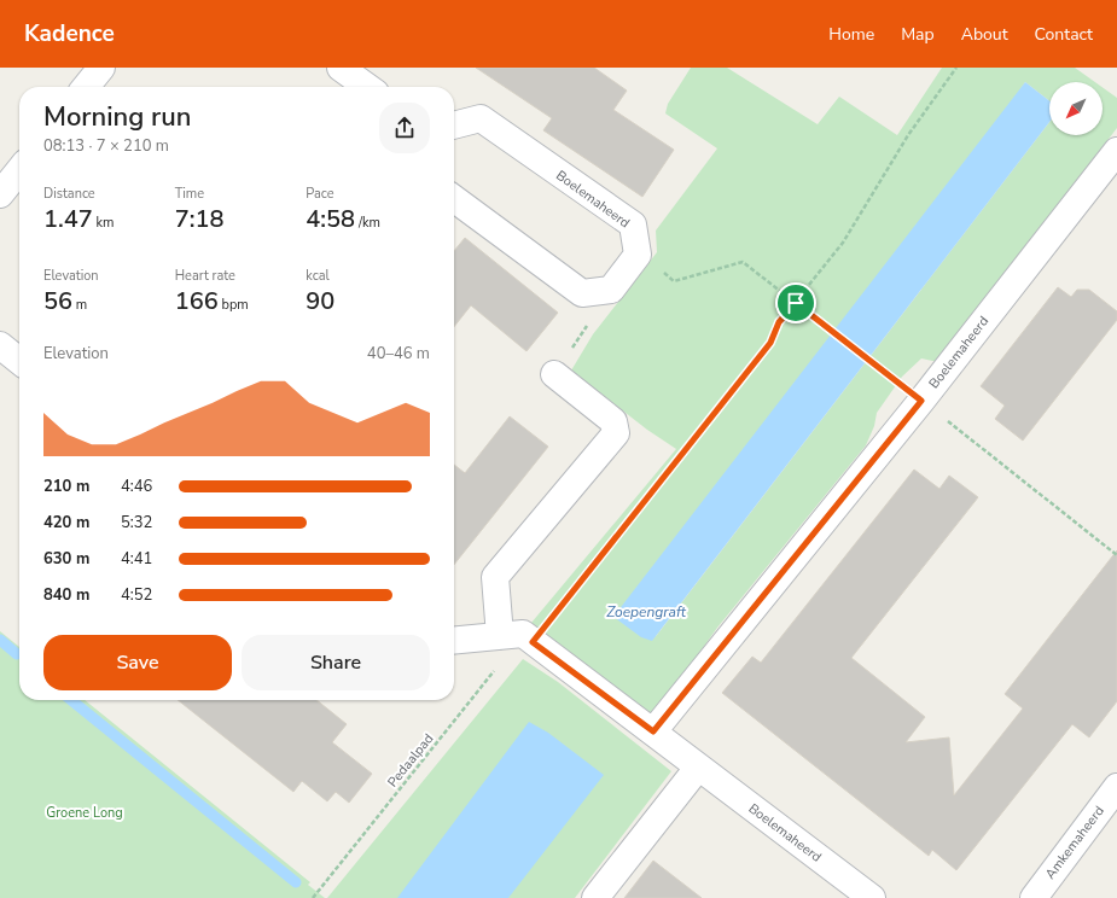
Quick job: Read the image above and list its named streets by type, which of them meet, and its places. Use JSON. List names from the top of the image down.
{
  "streets": {
    "street": ["Boelemaheerd", "Amkemaheerd"],
    "path": ["Pedaalpad"]
  },
  "crossings": [
    ["Boelemaheerd", "Pedaalpad"]
  ],
  "water": ["Zoepengraft"],
  "parks": ["Groene Long"],
  "north": "bottom left",
  "page": {
    "header": "Kadence",
    "nav": [
      "Home",
      "Map",
      "About",
      "Contact"
    ],
    "heading": ["Morning run", "08:13 · 7 × 210 m"],
    "stats": [
      ["Distance", "1.47 km"],
      ["Time", "7:18"],
      ["Pace", "4:58 /km"],
      ["Elevation", "56 m"],
      ["Heart rate", "166 bpm"],
      ["kcal", "90"]
    ],
    "chart": ["Elevation", "40–46 m"],
    "list": [
      {
        "name": "210 m",
        "note": "4:46"
      },
      {
        "name": "420 m",
        "note": "5:32"
      },
      {
        "name": "630 m",
        "note": "4:41"
      },
      {
        "name": "840 m",
        "note": "4:52"
      }
    ],
    "buttons": ["Save", "Share"]
  }
}
